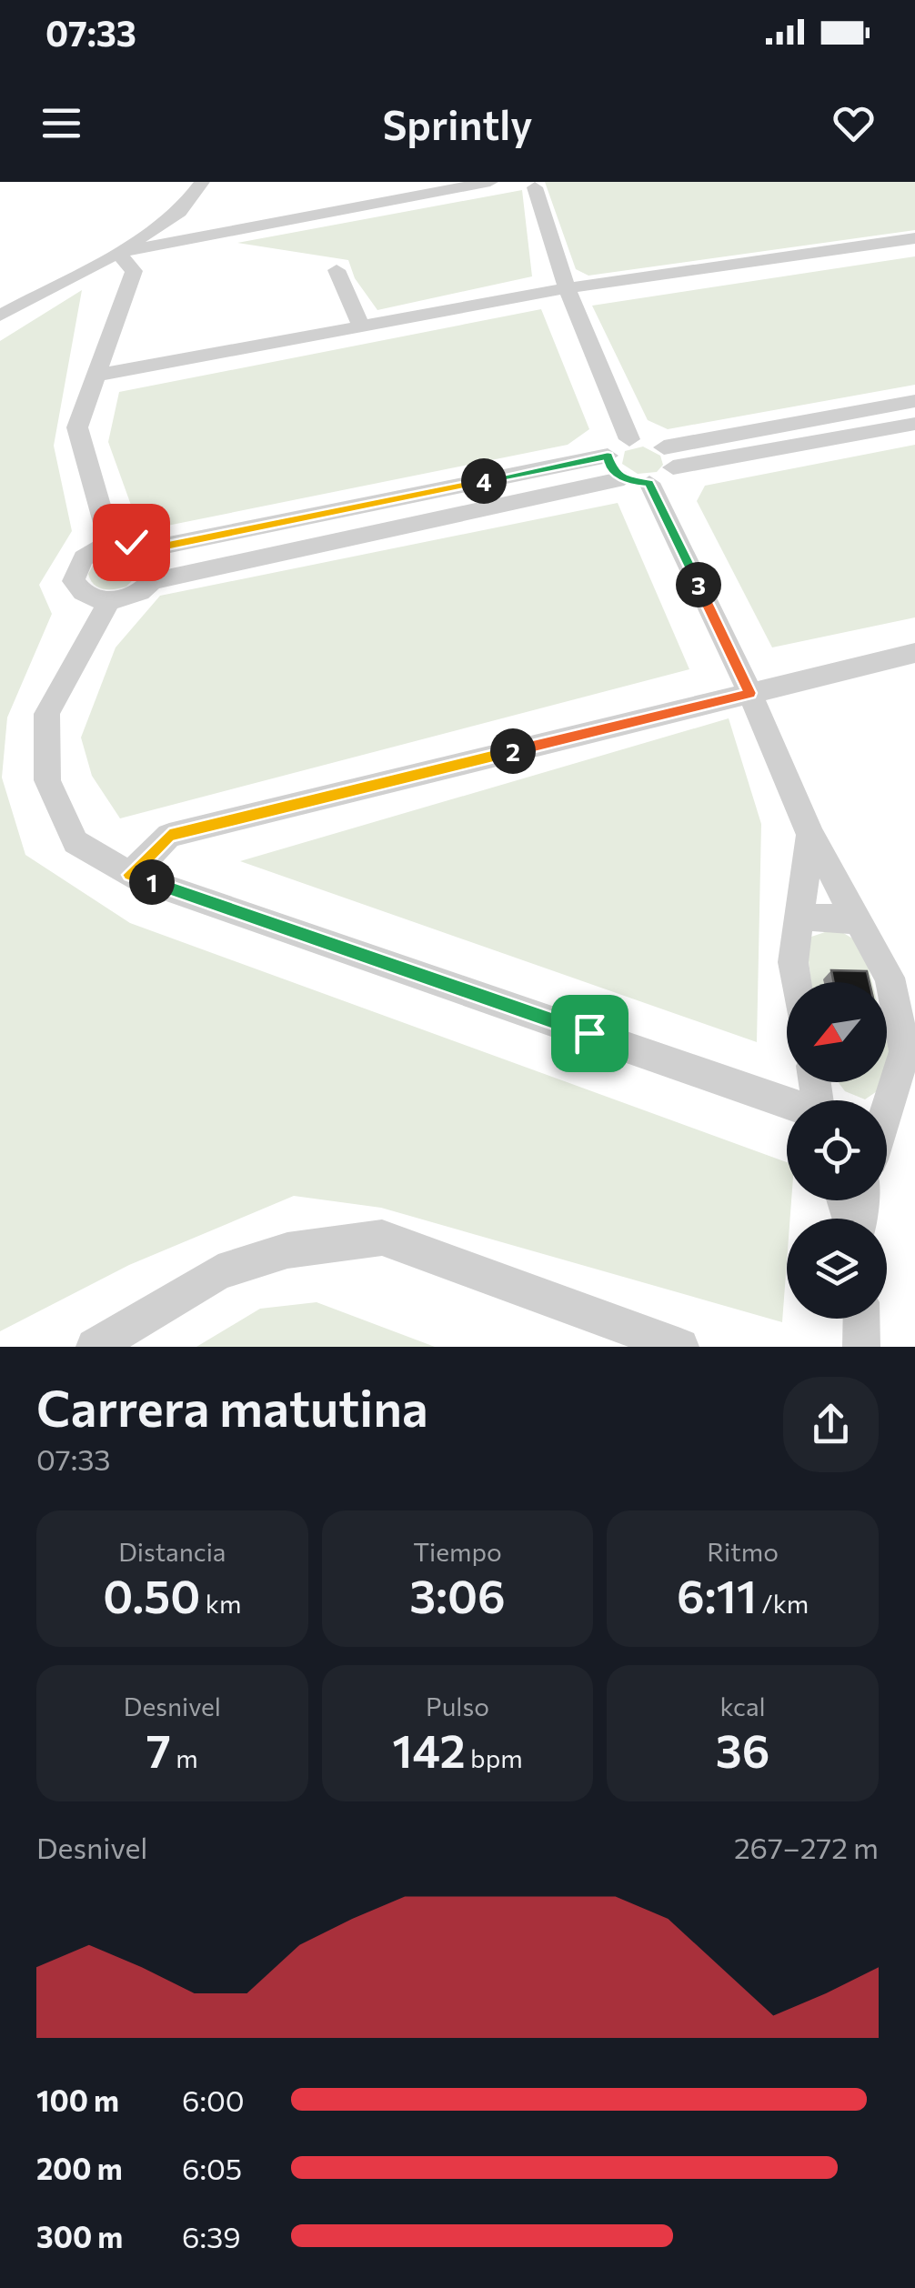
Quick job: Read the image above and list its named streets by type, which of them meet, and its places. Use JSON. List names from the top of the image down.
{
  "north": "bottom left",
  "page": {
    "status": "07:33",
    "header": "Sprintly",
    "pins": [
      "4",
      "3",
      "2",
      "1"
    ],
    "heading": ["Carrera matutina", "07:33"],
    "stats": [
      ["Distancia", "0.50 km"],
      ["Tiempo", "3:06"],
      ["Ritmo", "6:11 /km"],
      ["Desnivel", "7 m"],
      ["Pulso", "142 bpm"],
      ["kcal", "36"]
    ],
    "chart": ["Desnivel", "267–272 m"],
    "list": [
      {
        "name": "100 m",
        "note": "6:00"
      },
      {
        "name": "200 m",
        "note": "6:05"
      },
      {
        "name": "300 m",
        "note": "6:39"
      }
    ]
  }
}
